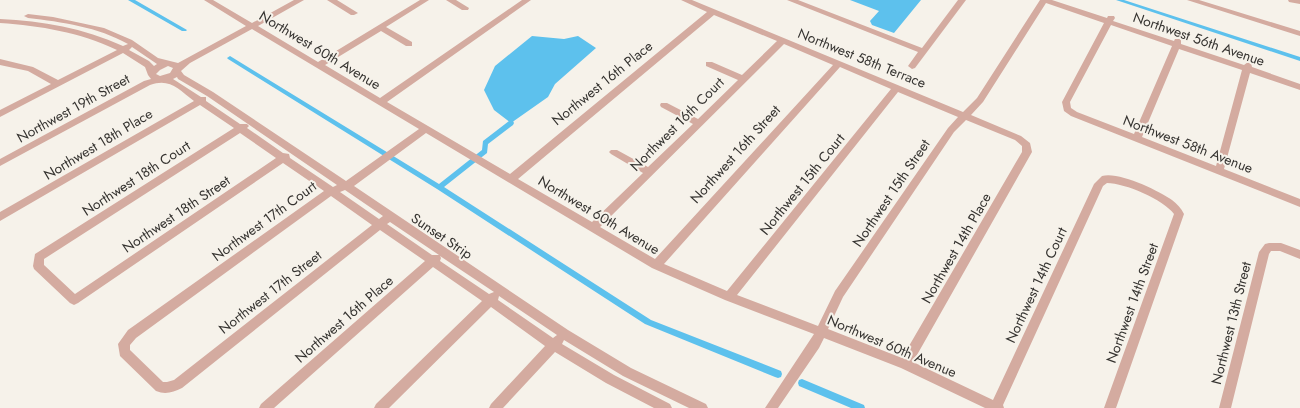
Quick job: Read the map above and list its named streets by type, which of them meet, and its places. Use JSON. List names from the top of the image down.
{
  "streets": {
    "street": [
      "Northwest 56th Avenue",
      "Northwest 60th Avenue",
      "Northwest 58th Terrace",
      "Northwest 16th Place",
      "Northwest 19th Street",
      "Northwest 16th Court",
      "Northwest 18th Place",
      "Northwest 58th Avenue",
      "Northwest 16th Street",
      "Northwest 18th Court",
      "Northwest 15th Court",
      "Northwest 15th Street",
      "Northwest 18th Street",
      "Northwest 17th Court",
      "Sunset Strip",
      "Northwest 14th Place",
      "Northwest 14th Court",
      "Northwest 17th Street",
      "Northwest 14th Street",
      "Northwest 13th Street"
    ]
  },
  "crossings": [
    ["Northwest 56th Avenue", "Northwest 58th Avenue"],
    ["Northwest 56th Avenue", "Northwest 15th Street"],
    ["Northwest 60th Avenue", "Northwest 16th Place"],
    ["Northwest 60th Avenue", "Northwest 16th Court"],
    ["Northwest 60th Avenue", "Northwest 16th Street"],
    ["Northwest 60th Avenue", "Northwest 15th Court"],
    ["Northwest 60th Avenue", "Northwest 15th Street"],
    ["Northwest 60th Avenue", "Northwest 17th Court"],
    ["Northwest 60th Avenue", "Northwest 14th Place"],
    ["Northwest 60th Avenue", "Northwest 14th Court"],
    ["Northwest 58th Terrace", "Northwest 16th Place"],
    ["Northwest 58th Terrace", "Northwest 16th Court"],
    ["Northwest 58th Terrace", "Northwest 16th Street"],
    ["Northwest 58th Terrace", "Northwest 15th Court"],
    ["Northwest 58th Terrace", "Northwest 15th Street"],
    ["Northwest 58th Terrace", "Northwest 14th Place"],
    ["Northwest 16th Place", "Sunset Strip"],
    ["Northwest 19th Street", "Sunset Strip"],
    ["Northwest 18th Place", "Sunset Strip"],
    ["Northwest 18th Court", "Northwest 18th Street"],
    ["Northwest 18th Court", "Sunset Strip"],
    ["Northwest 18th Street", "Sunset Strip"],
    ["Northwest 17th Court", "Sunset Strip"],
    ["Northwest 17th Court", "Northwest 17th Street"],
    ["Sunset Strip", "Northwest 17th Street"],
    ["Northwest 14th Court", "Northwest 14th Street"]
  ]
}
